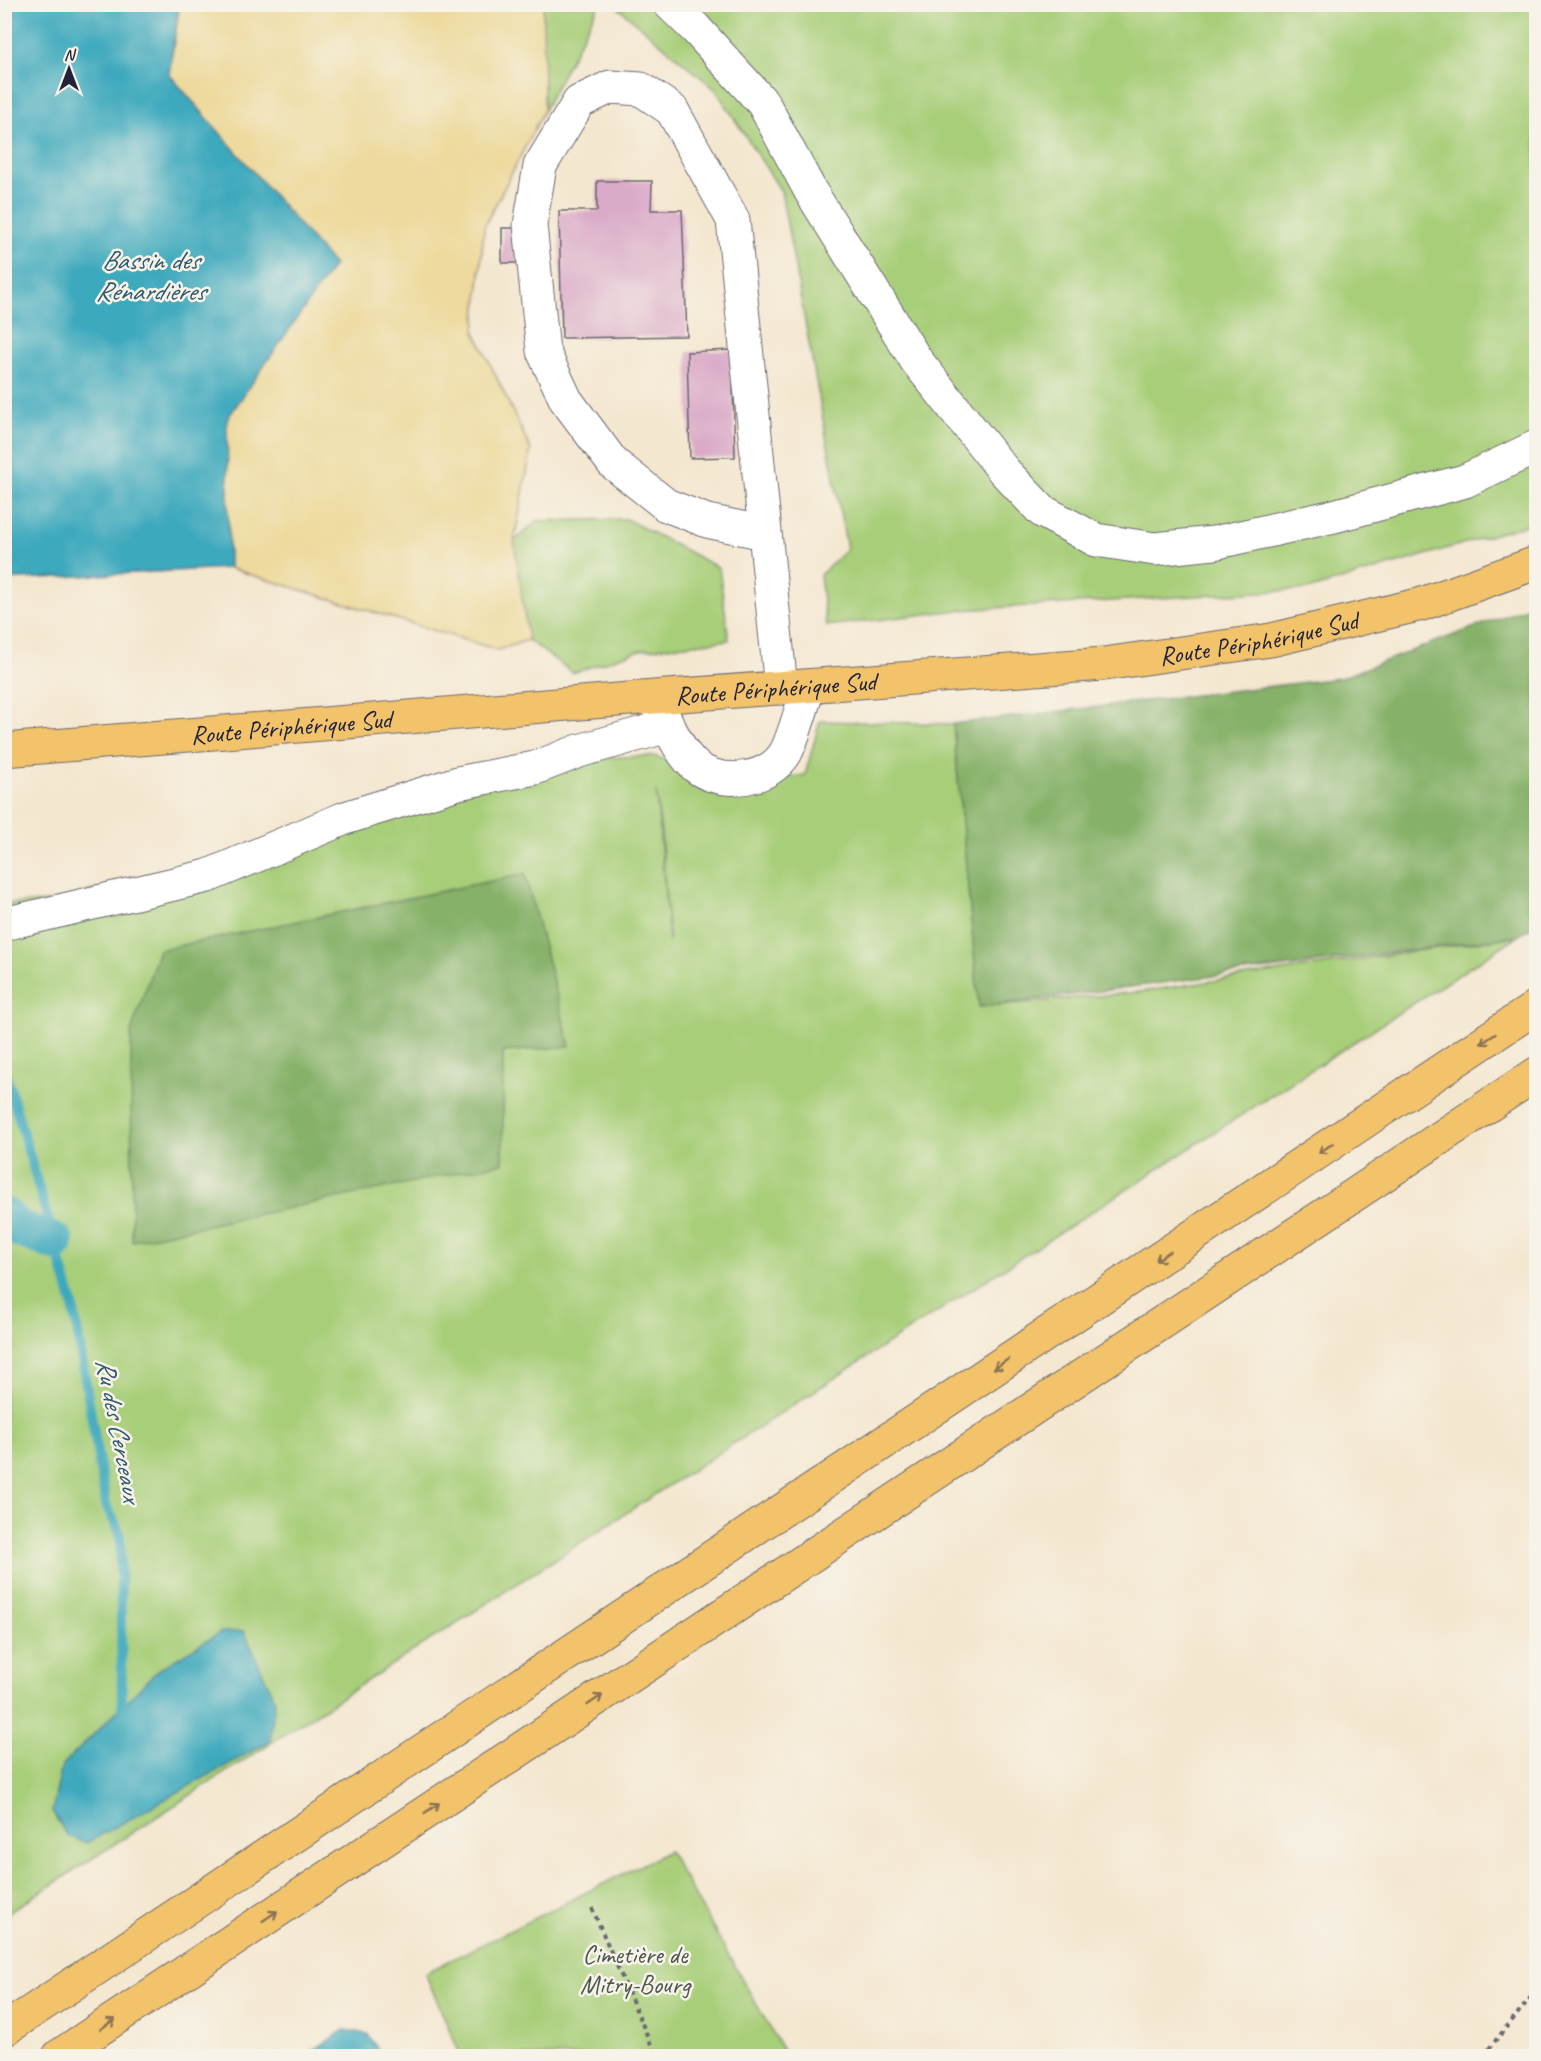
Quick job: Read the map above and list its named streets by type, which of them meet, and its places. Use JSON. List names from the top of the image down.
{
  "streets": {
    "main road": ["Route Périphérique Sud"]
  },
  "water": ["Bassin des Rénardières", "Ru des Cerceaux"],
  "parks": ["Cimetière de Mitry-Bourg"],
  "north": "top"
}
